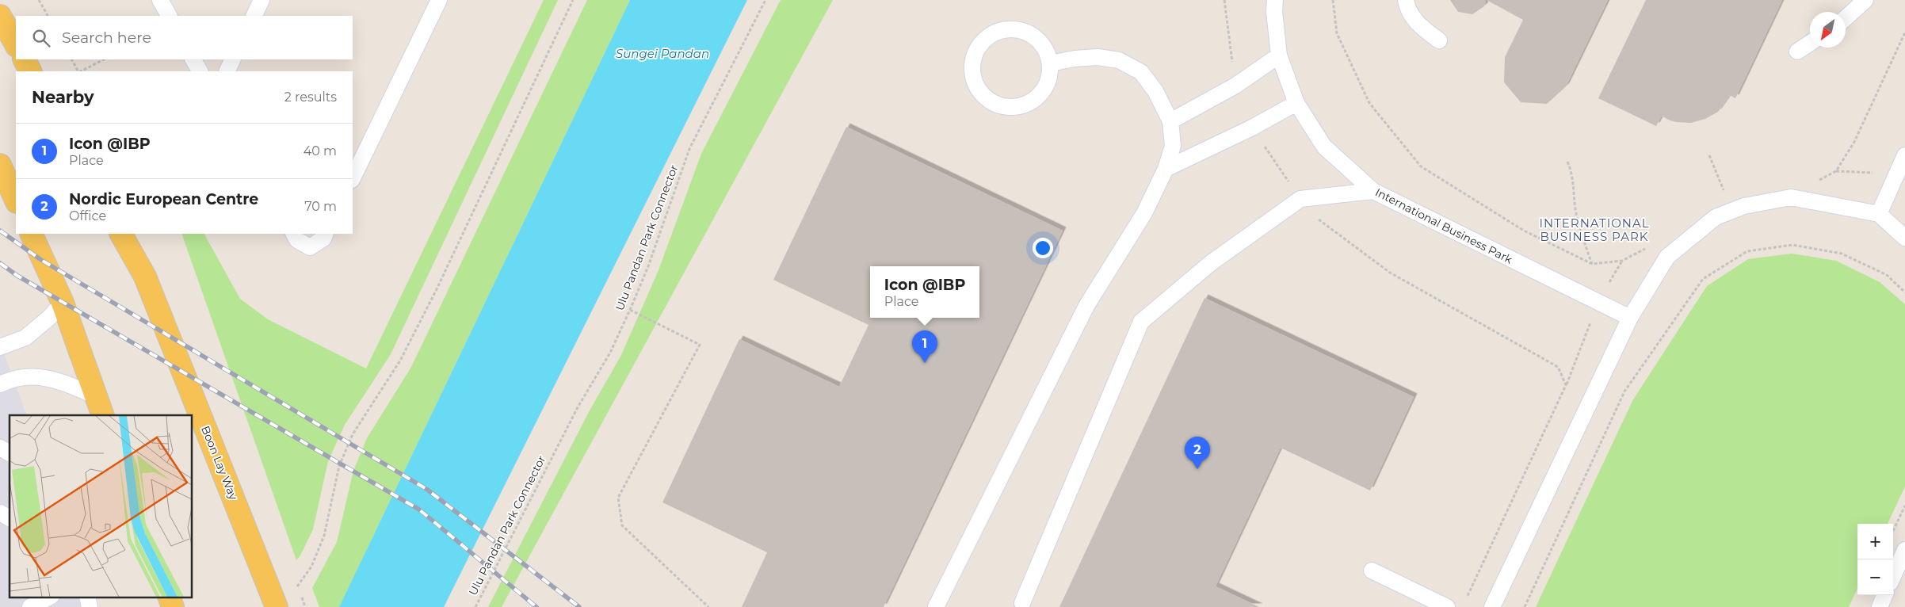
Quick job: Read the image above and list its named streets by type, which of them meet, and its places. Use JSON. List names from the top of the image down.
{
  "streets": {
    "main road": ["Boon Lay Way"],
    "lane": ["International Business Park"],
    "path": ["Ulu Pandan Park Connector"]
  },
  "districts": ["INTERNATIONAL BUSINESS PARK"],
  "water": ["Sungei Pandan"],
  "north": "bottom left",
  "page": {
    "search": "Search here",
    "heading": ["Nearby", "2 results"],
    "list": [
      {
        "mark": "1",
        "name": "Icon @IBP",
        "note": "Place",
        "value": "40 m"
      },
      {
        "mark": "2",
        "name": "Nordic European Centre",
        "note": "Office",
        "value": "70 m"
      }
    ],
    "popup": ["Icon @IBP", "Place"],
    "pins": ["1", "2"],
    "map_buttons": ["+", "−"]
  }
}
